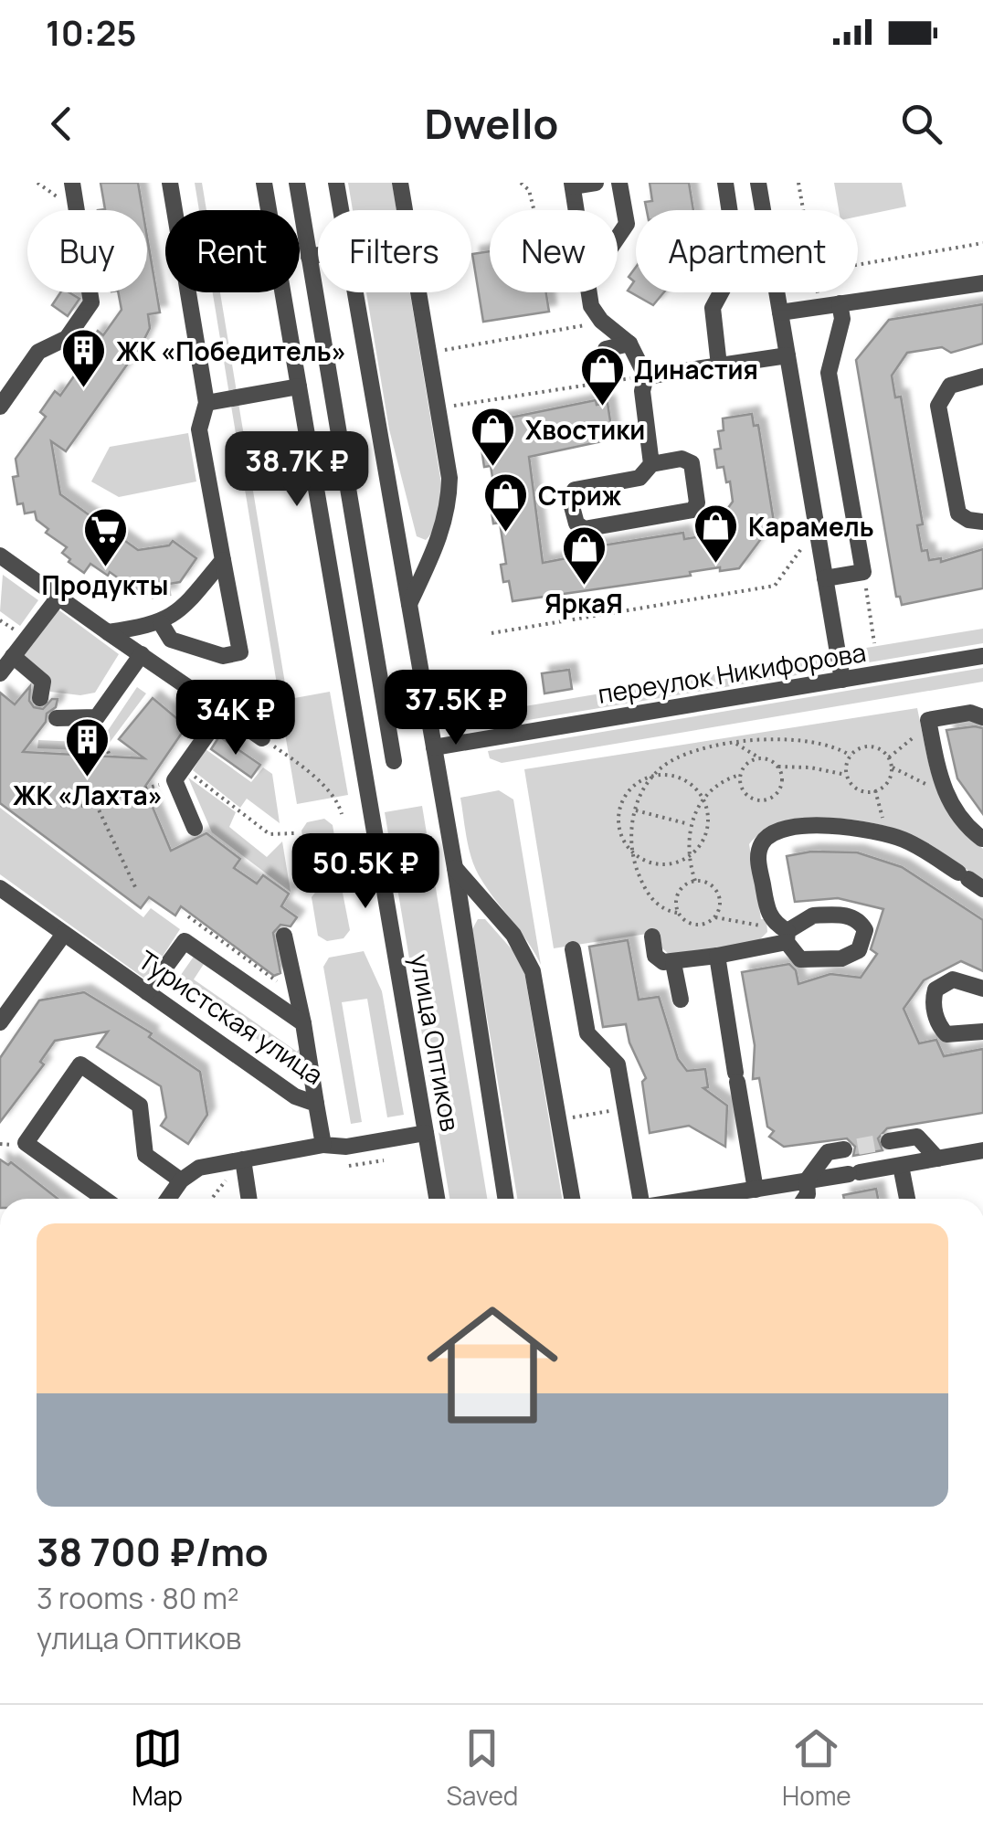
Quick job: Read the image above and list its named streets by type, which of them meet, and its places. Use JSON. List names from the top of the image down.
{
  "streets": {
    "street": ["переулок Никифорова", "Туристская улица", "улица Оптиков"]
  },
  "crossings": [
    ["переулок Никифорова", "улица Оптиков"]
  ],
  "places": {
    "building": ["ЖК «Победитель»", "ЖК «Лахта»"],
    "shop": [
      "Династия",
      "Хвостики",
      "Стриж",
      "Карамель",
      "ЯркаЯ"
    ],
    "supermarket": ["Продукты"]
  },
  "page": {
    "status": "10:25",
    "header": "Dwello",
    "chip": [
      "Buy",
      "Rent",
      "Filters",
      "New",
      "Apartment"
    ],
    "price": [
      "38.7K ₽",
      "37.5K ₽",
      "34K ₽",
      "50.5K ₽"
    ],
    "list": [
      {
        "name": "38 700 ₽/mo",
        "note": "3 rooms · 80 m² · улица Оптиков"
      }
    ],
    "tabs": ["Map", "Saved", "Home"]
  }
}
